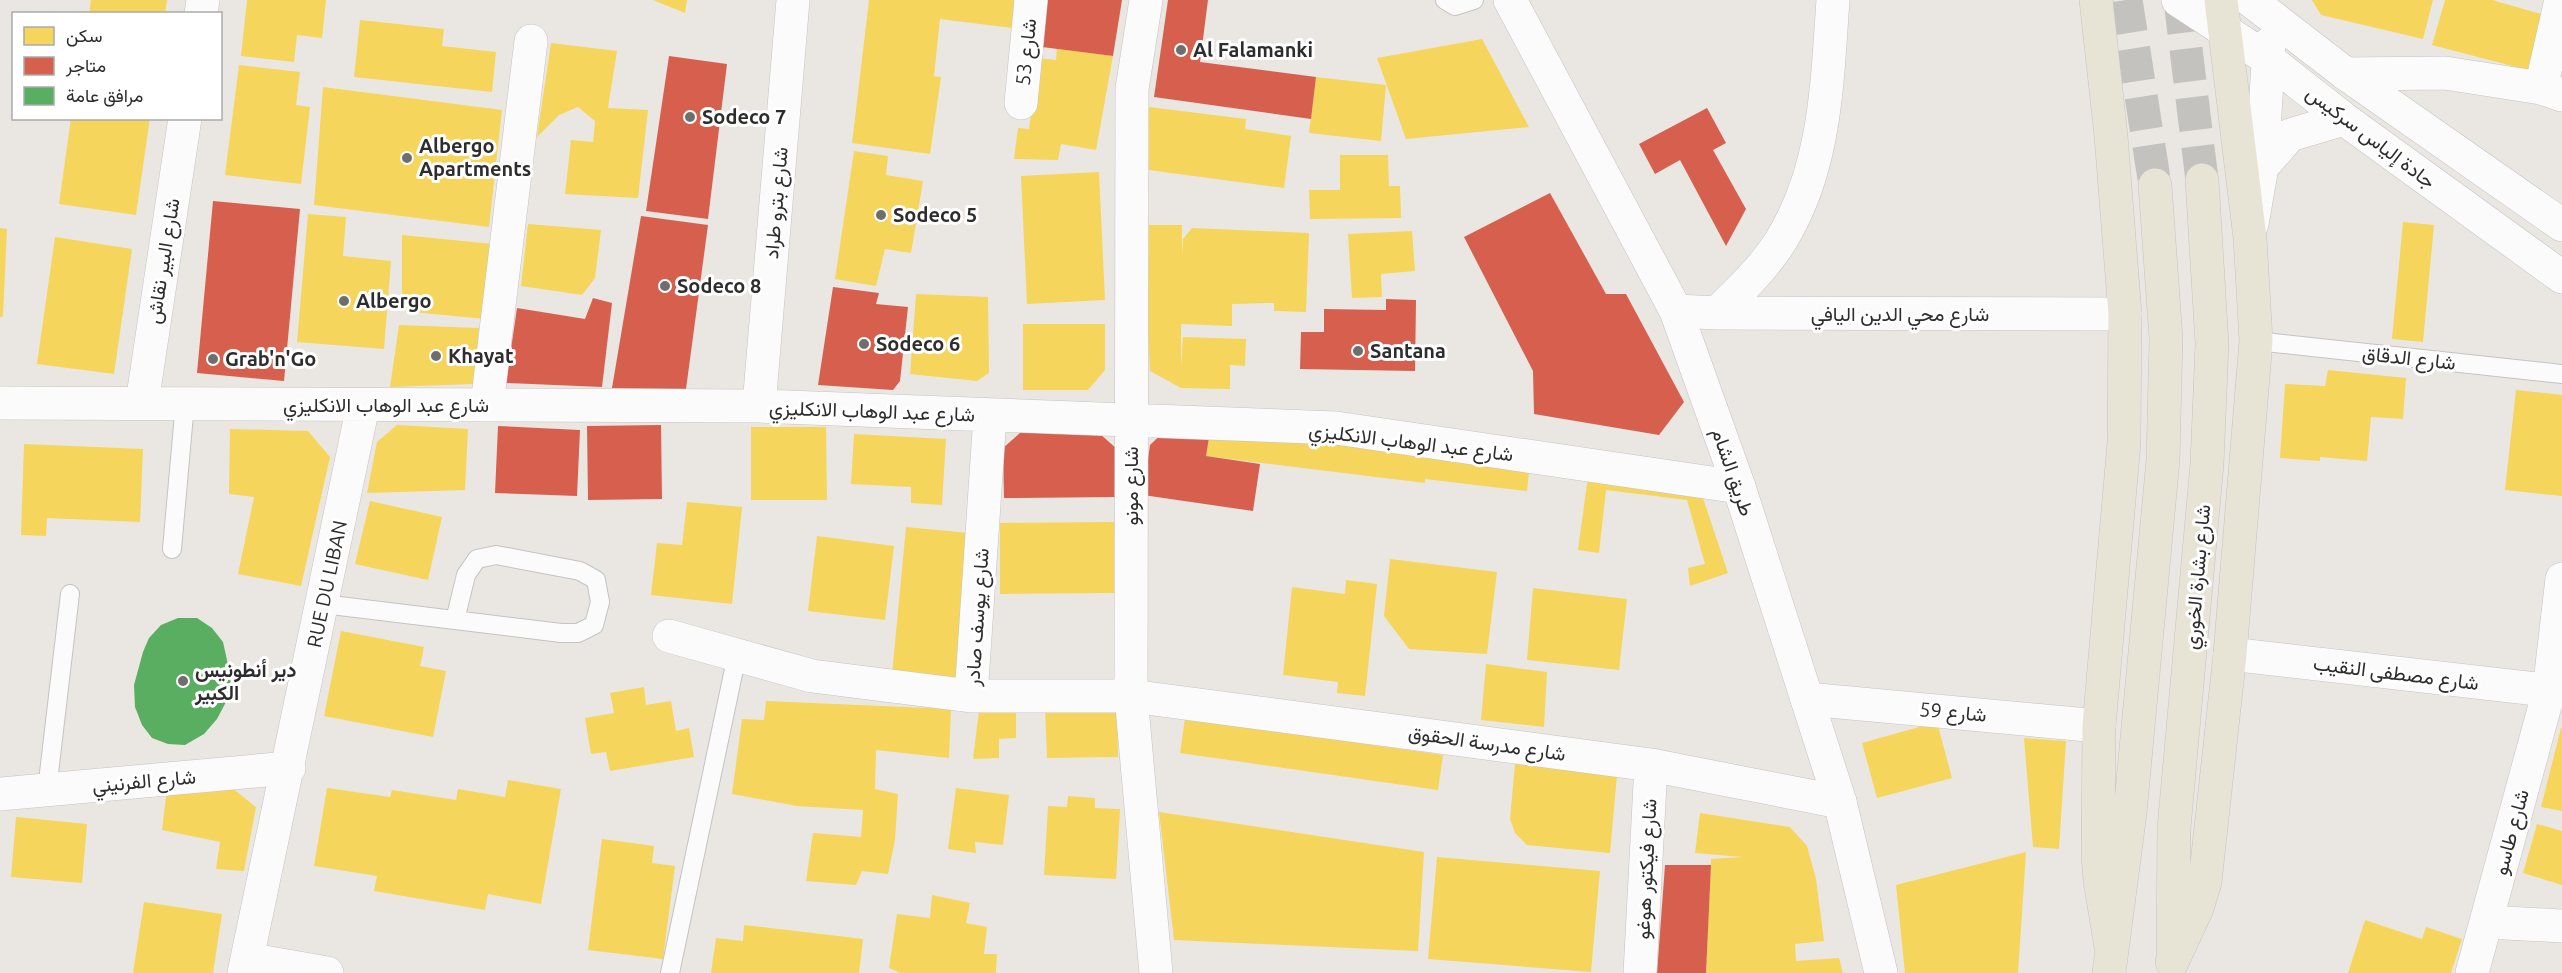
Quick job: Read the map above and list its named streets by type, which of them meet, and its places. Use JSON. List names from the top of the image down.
{
  "streets": {
    "main road": ["شارع بشارة الخوري"],
    "street": [
      "شارع 53",
      "جادة إلياس سركيس",
      "شارع بترو طراد",
      "شارع البير نقاش",
      "شارع محي الدين اليافي",
      "شارع عبد الوهاب الانكليزي",
      "طريق الشام",
      "شارع مونو",
      "RUE DU LIBAN",
      "شارع يوسف صادر",
      "شارع مصطفى النقيب",
      "شارع 59",
      "شارع مدرسة الحقوق",
      "شارع الفرنيني",
      "شارع طاسو",
      "شارع فيكتور هوغو"
    ],
    "lane": ["شارع الدقاق"]
  },
  "crossings": [
    ["شارع بترو طراد", "شارع عبد الوهاب الانكليزي"],
    ["شارع البير نقاش", "شارع عبد الوهاب الانكليزي"],
    ["شارع محي الدين اليافي", "طريق الشام"],
    ["شارع عبد الوهاب الانكليزي", "طريق الشام"],
    ["شارع عبد الوهاب الانكليزي", "شارع مونو"],
    ["شارع عبد الوهاب الانكليزي", "RUE DU LIBAN"],
    ["شارع عبد الوهاب الانكليزي", "شارع يوسف صادر"],
    ["طريق الشام", "شارع 59"],
    ["طريق الشام", "شارع مدرسة الحقوق"],
    ["شارع مونو", "شارع يوسف صادر"],
    ["شارع مونو", "شارع مدرسة الحقوق"],
    ["RUE DU LIBAN", "شارع الفرنيني"],
    ["شارع يوسف صادر", "شارع مدرسة الحقوق"],
    ["شارع مصطفى النقيب", "شارع طاسو"],
    ["شارع مدرسة الحقوق", "شارع فيكتور هوغو"]
  ],
  "places": [
    "Al Falamanki",
    "Sodeco 7",
    "Albergo Apartments",
    "Sodeco 5",
    "Sodeco 8",
    "Albergo",
    "Sodeco 6",
    "Santana",
    "Khayat",
    "Grab'n'Go",
    "دير أنطونيس الكبير"
  ],
  "legend": ["سكن", "متاجر", "مرافق عامة"]
}
